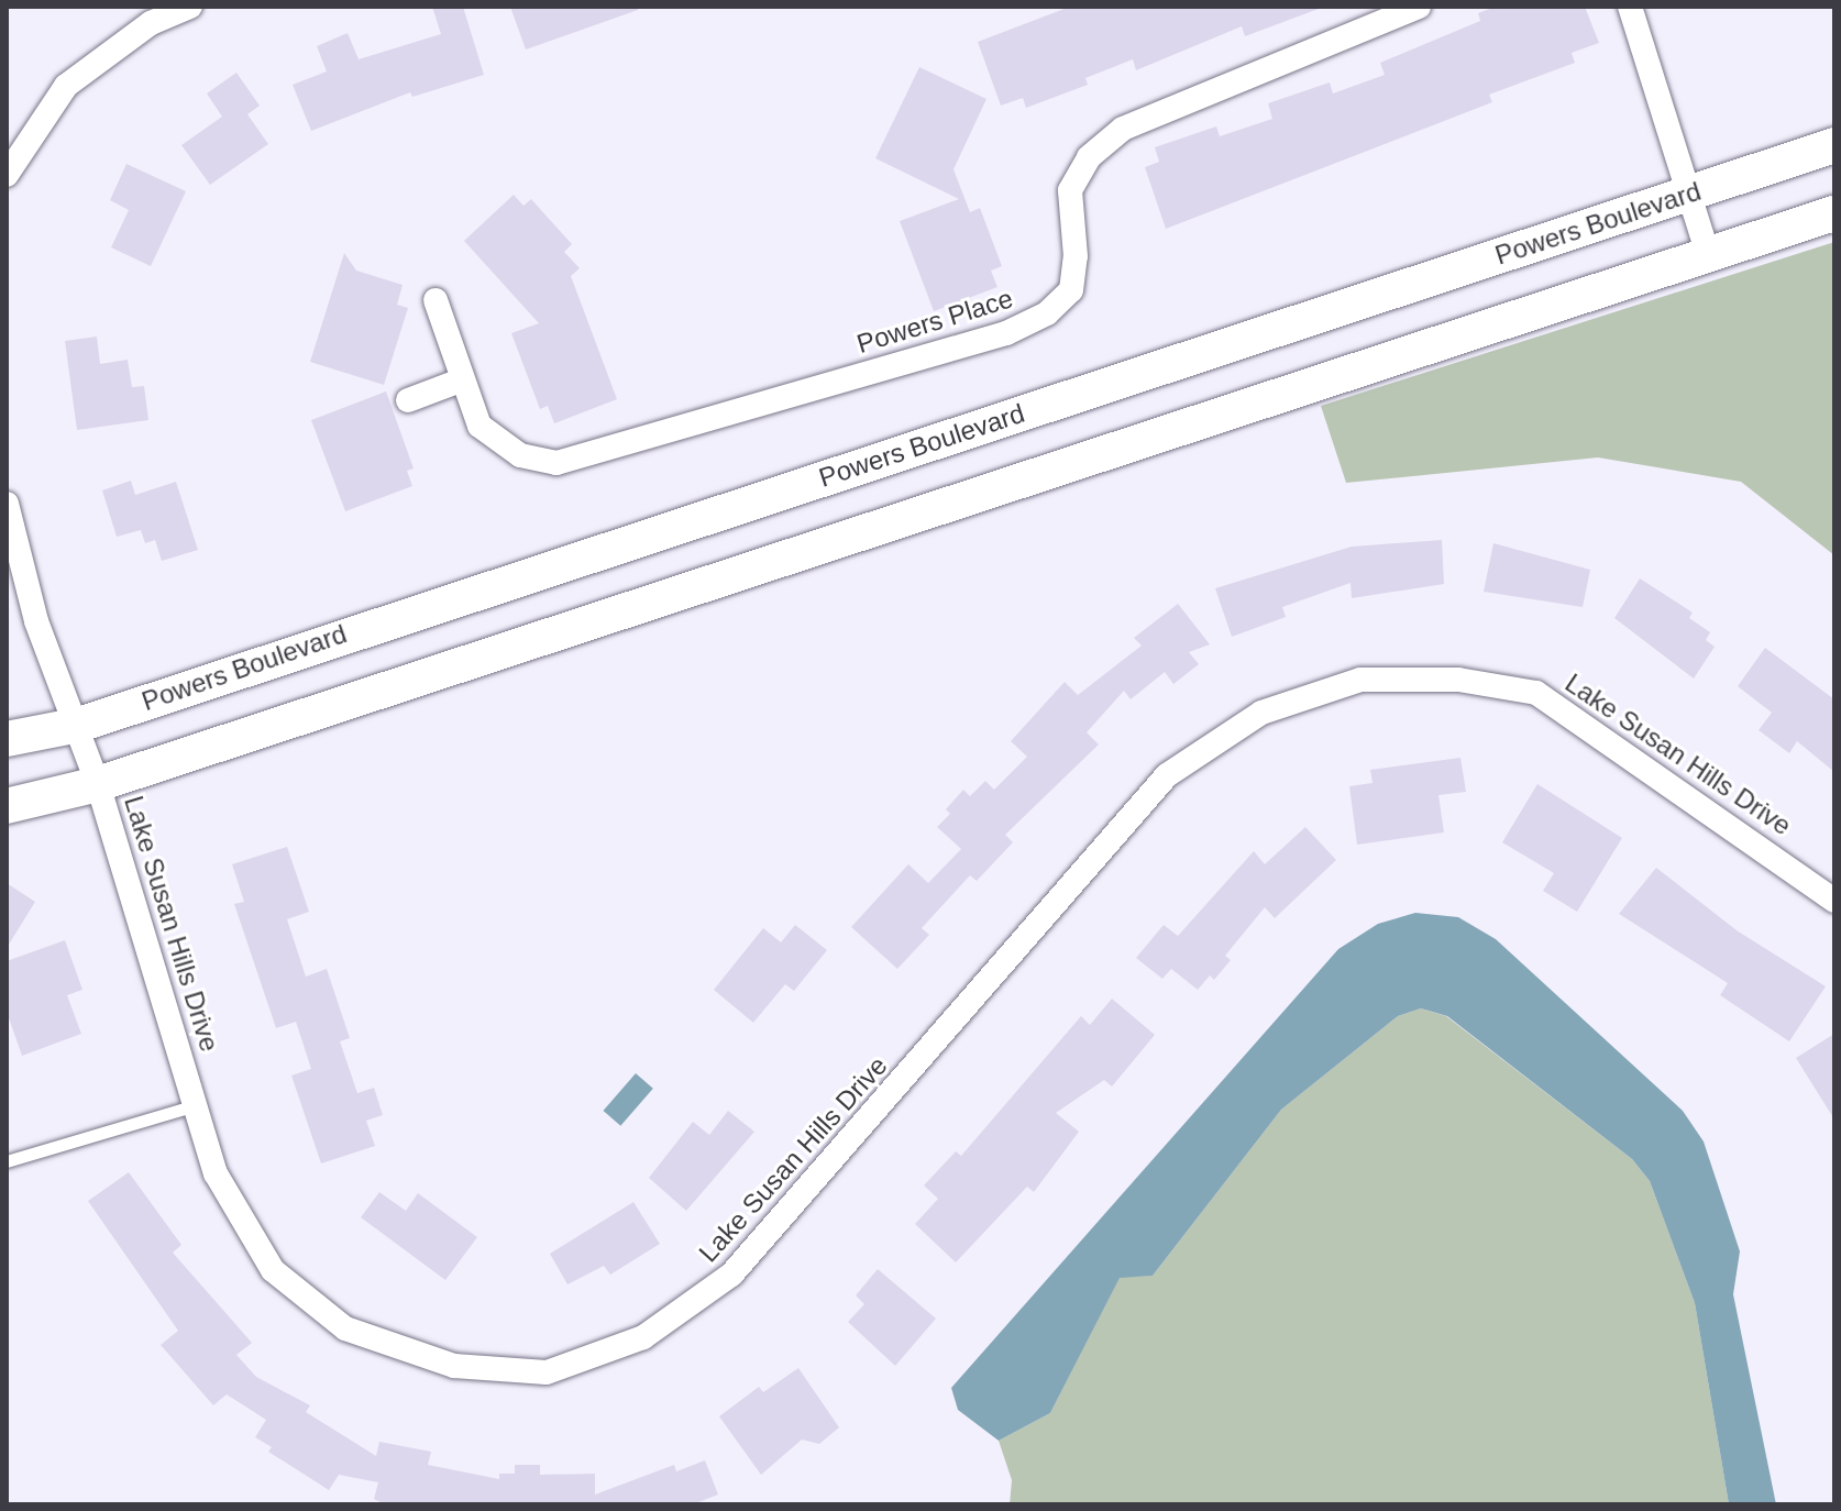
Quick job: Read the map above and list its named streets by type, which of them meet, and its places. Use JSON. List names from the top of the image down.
{
  "streets": {
    "main road": ["Powers Boulevard"],
    "street": ["Powers Place", "Lake Susan Hills Drive"]
  },
  "crossings": [
    ["Powers Boulevard", "Lake Susan Hills Drive"]
  ]
}
